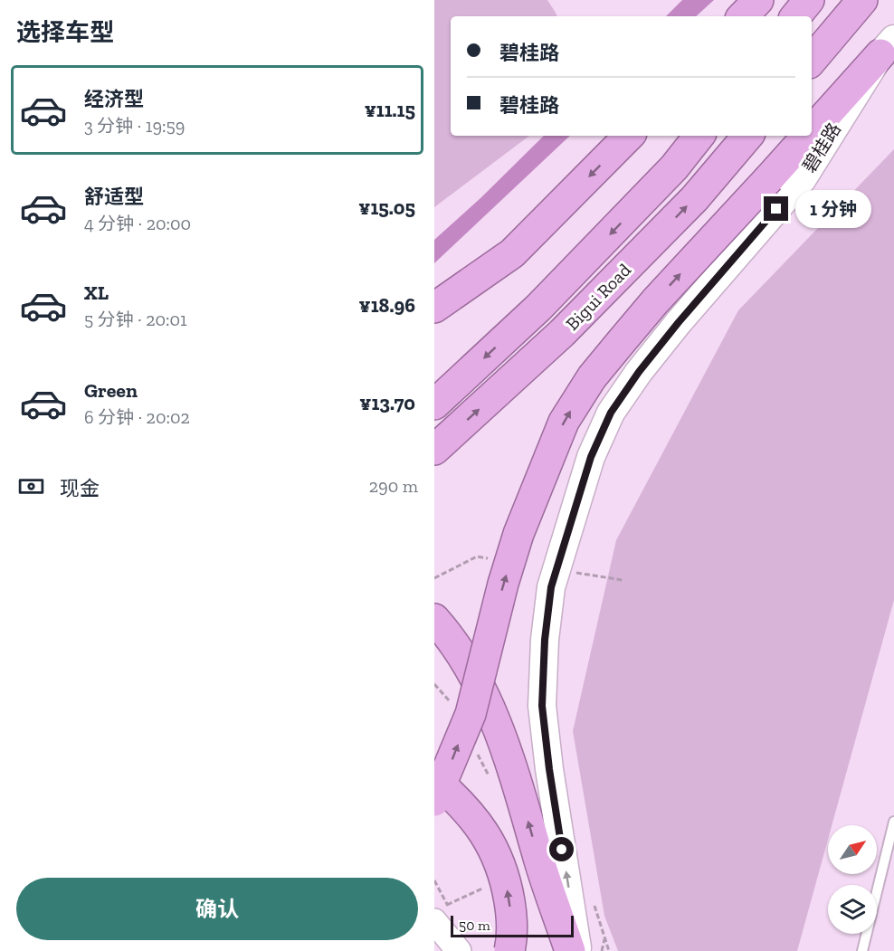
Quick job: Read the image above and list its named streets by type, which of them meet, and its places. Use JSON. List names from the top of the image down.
{
  "streets": {
    "highway": ["Bigui Road"],
    "main road": ["碧桂路"]
  },
  "one_way": ["碧桂路"],
  "scale_bar": "50 m",
  "north": "top right",
  "page": {
    "heading": "选择车型",
    "banner": ["碧桂路", "碧桂路"],
    "list": [
      {
        "name": "经济型",
        "note": "3 分钟 · 19:59",
        "value": "¥11.15"
      },
      {
        "name": "舒适型",
        "note": "4 分钟 · 20:00",
        "value": "¥15.05"
      },
      {
        "name": "XL",
        "note": "5 分钟 · 20:01",
        "value": "¥18.96"
      },
      {
        "name": "Green",
        "note": "6 分钟 · 20:02",
        "value": "¥13.70"
      }
    ],
    "bubble": "1 分钟",
    "pay": ["现金", "290 m"],
    "buttons": "确认",
    "scale": "50 m"
  }
}
